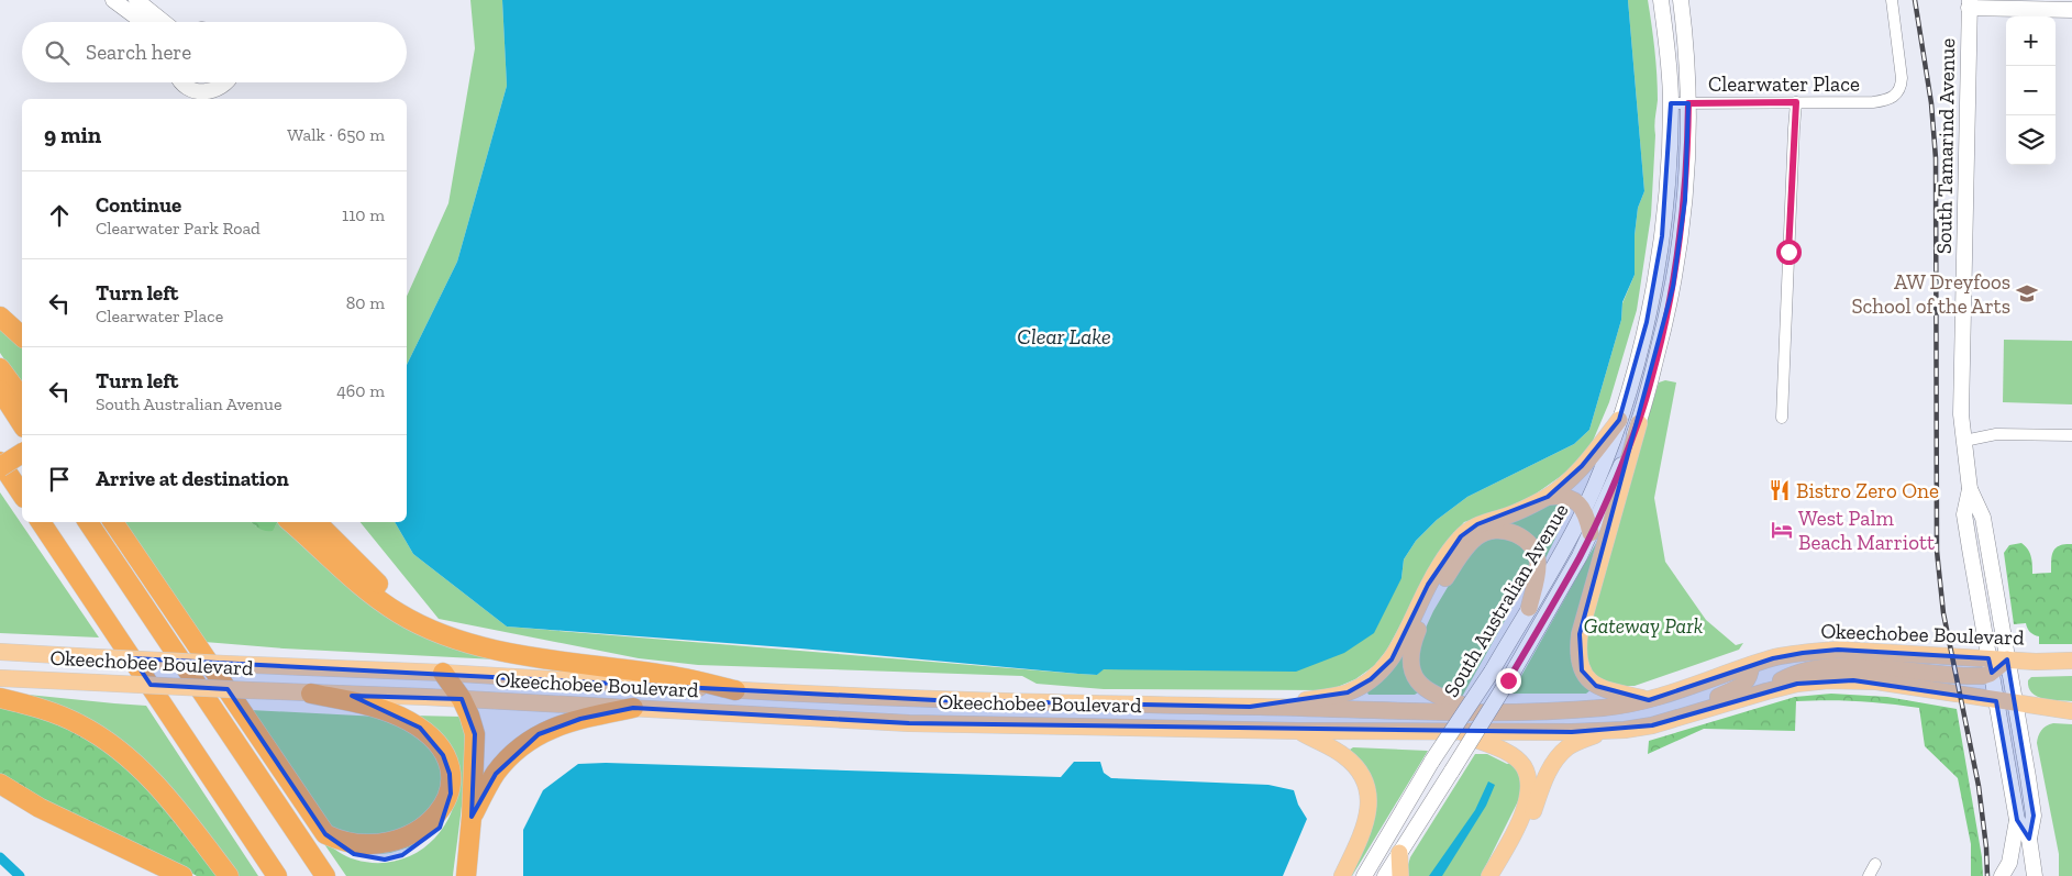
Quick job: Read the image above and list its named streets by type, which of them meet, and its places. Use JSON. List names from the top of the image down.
{
  "streets": {
    "main road": ["South Tamarind Avenue", "South Australian Avenue", "Okeechobee Boulevard"],
    "street": ["Clearwater Place"]
  },
  "crossings": [
    ["Clearwater Place", "South Australian Avenue"],
    ["South Tamarind Avenue", "Okeechobee Boulevard"]
  ],
  "water": ["Clear Lake"],
  "parks": ["Gateway Park"],
  "places": {
    "school or university": ["AW Dreyfoos School of the Arts"],
    "restaurant": ["Bistro Zero One"],
    "hotel": ["West Palm Beach Marriott"]
  },
  "page": {
    "map_buttons": ["+", "−"],
    "search": "Search here",
    "heading": ["9 min", "Walk · 650 m"],
    "list": [
      ["Continue", "Clearwater Park Road", "110 m"],
      ["Turn left", "Clearwater Place", "80 m"],
      ["Turn left", "South Australian Avenue", "460 m"],
      "Arrive at destination"
    ]
  }
}
